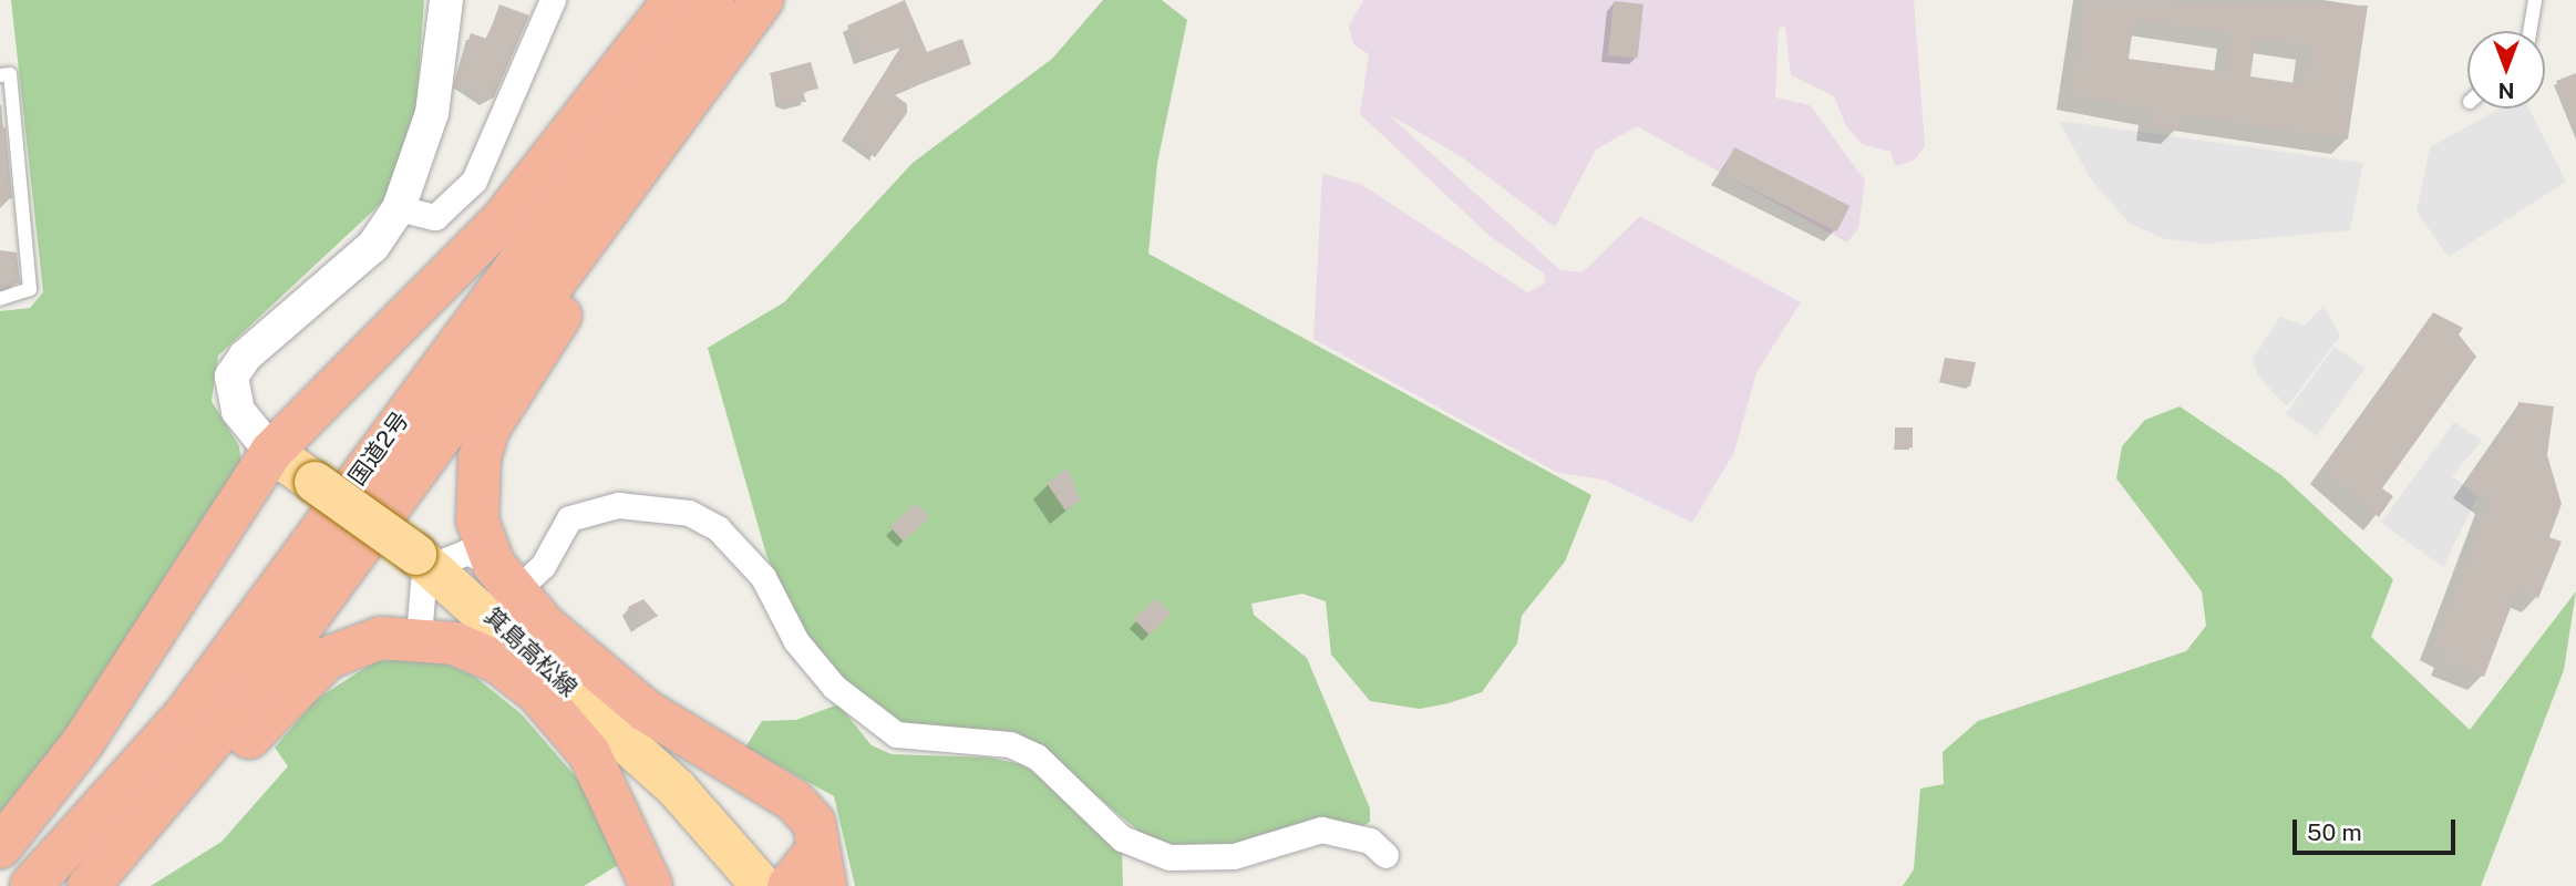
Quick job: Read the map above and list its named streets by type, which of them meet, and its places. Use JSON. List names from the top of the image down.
{
  "streets": {
    "highway": ["国道2号"],
    "main road": ["箕島高松線"]
  },
  "scale_bar": "50 m",
  "north": "bottom"
}
